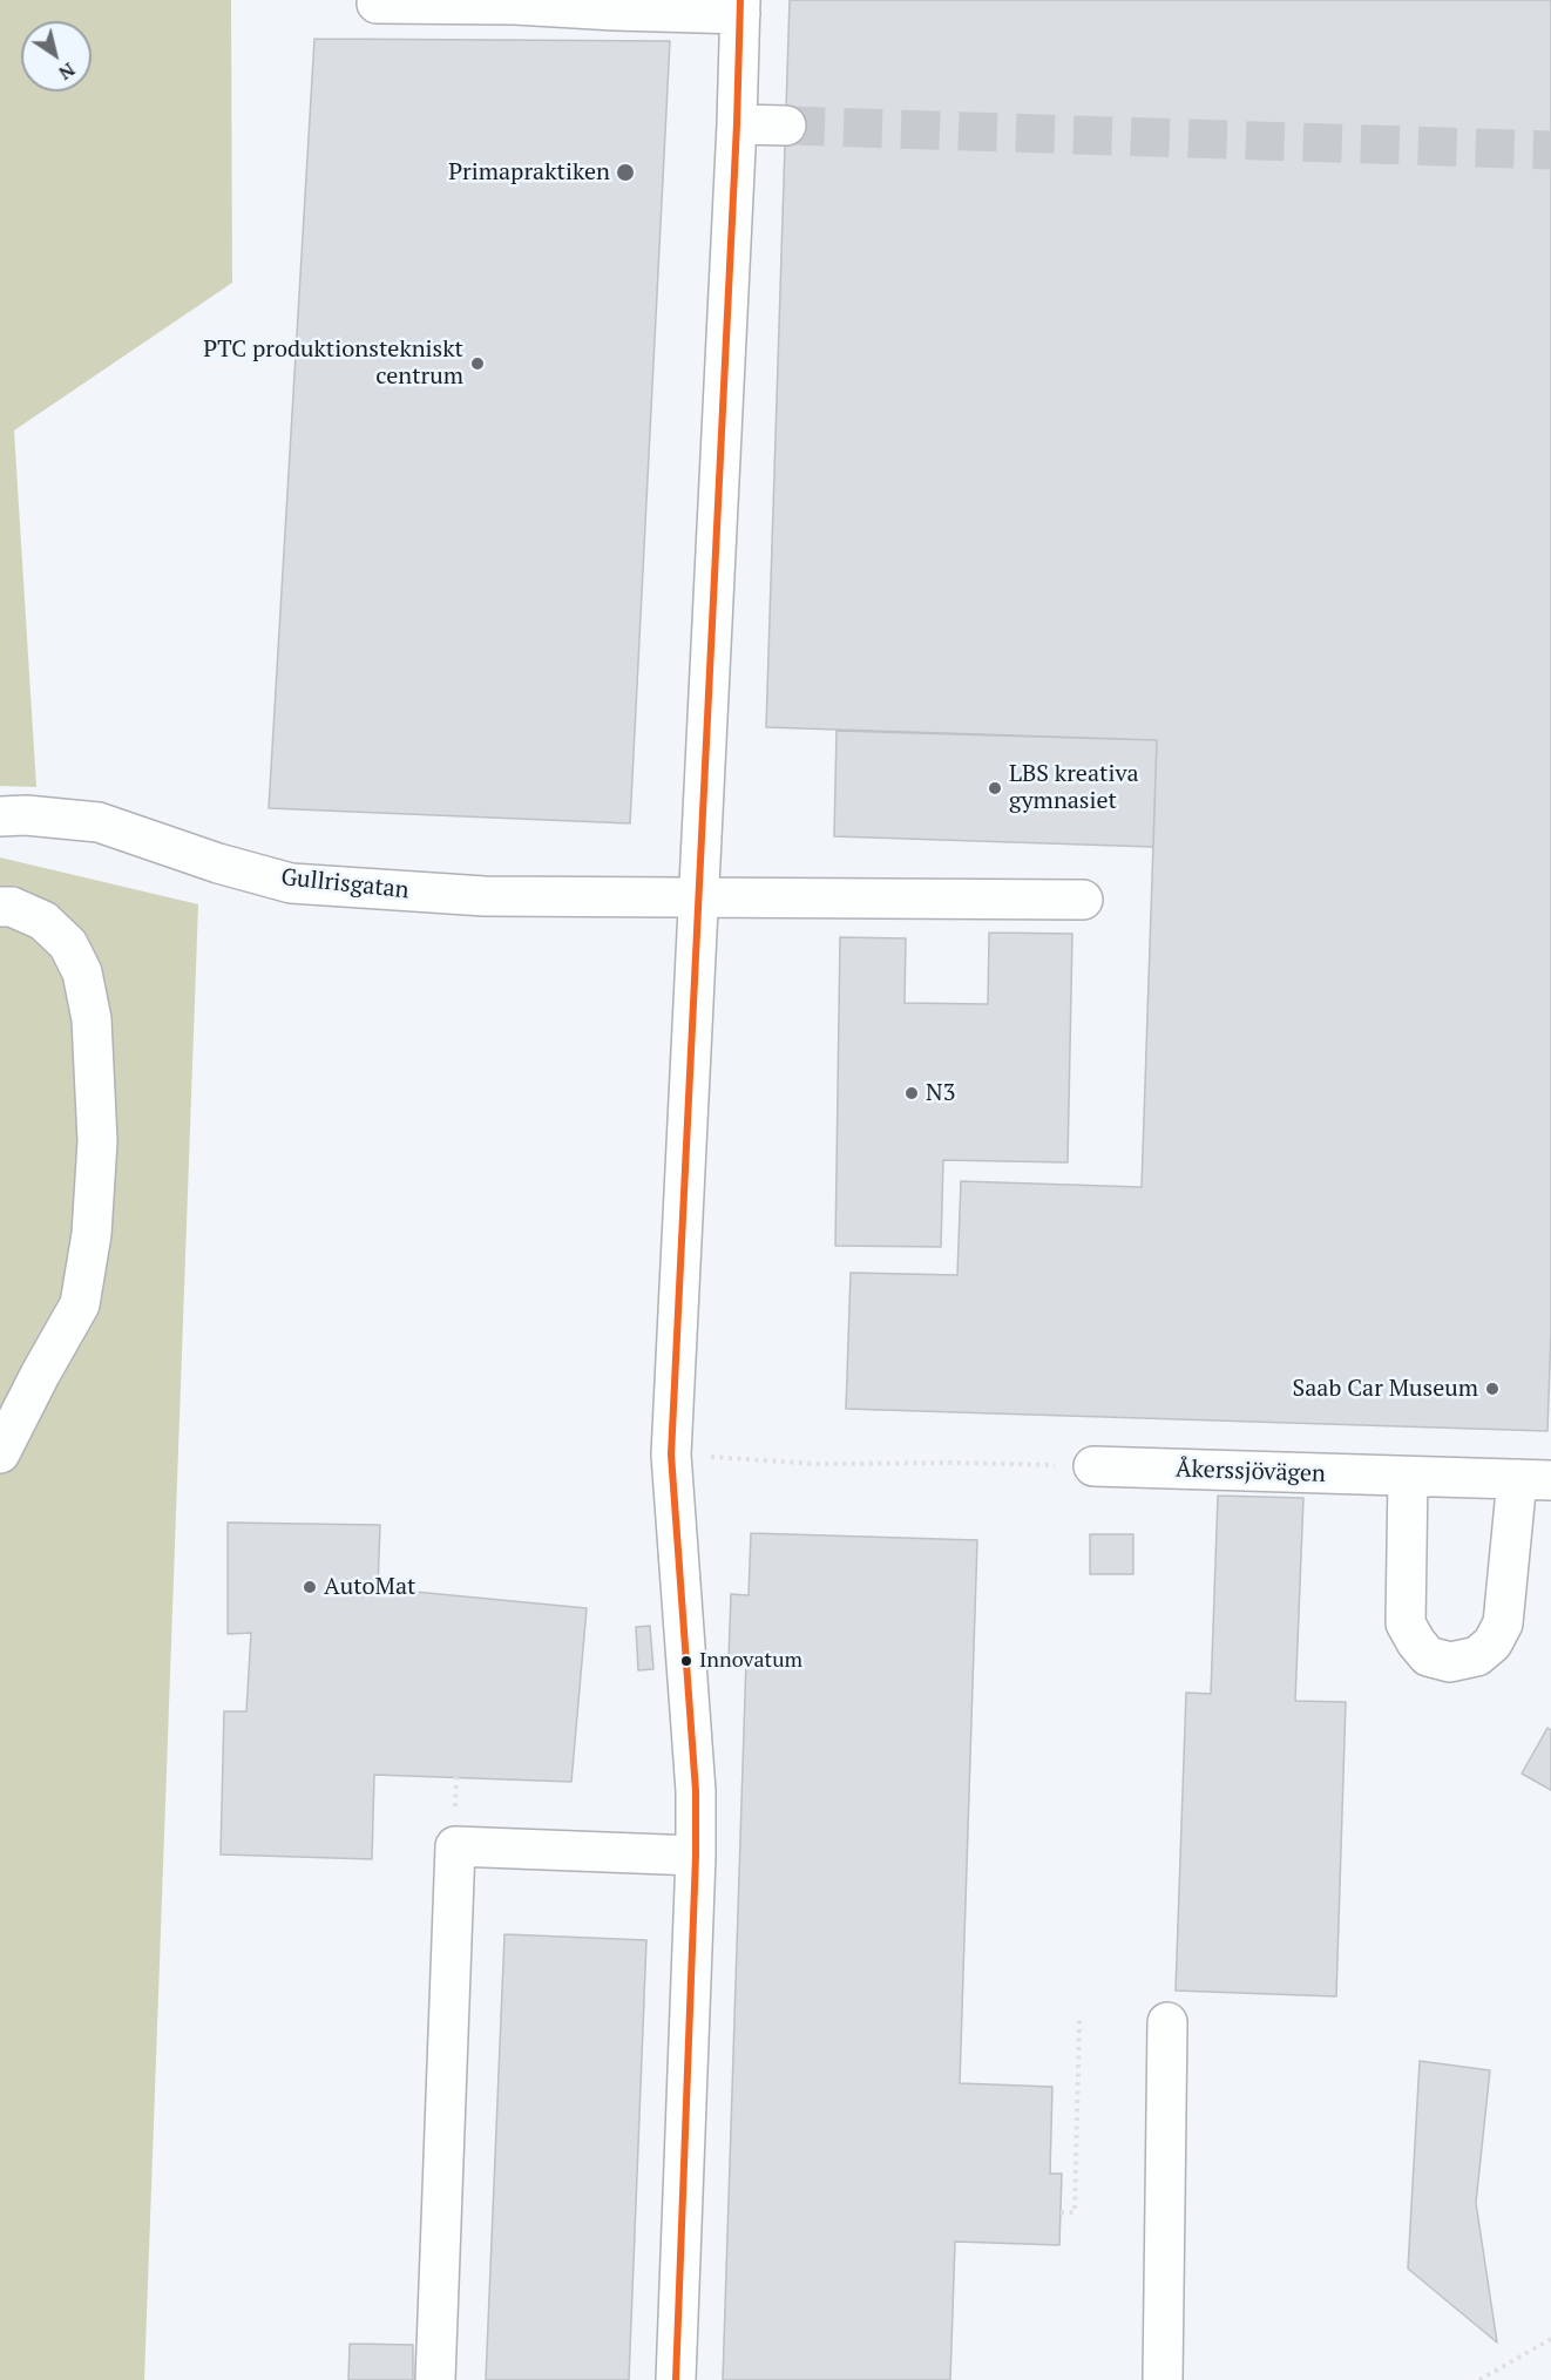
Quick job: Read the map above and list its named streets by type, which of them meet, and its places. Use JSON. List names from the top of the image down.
{
  "streets": {
    "street": ["Gullrisgatan", "Åkerssjövägen"]
  },
  "places": [
    "Primapraktiken",
    "PTC produktionstekniskt centrum",
    "LBS kreativa gymnasiet",
    "N3",
    "Saab Car Museum",
    "AutoMat",
    "Innovatum"
  ],
  "north": "bottom right"
}
